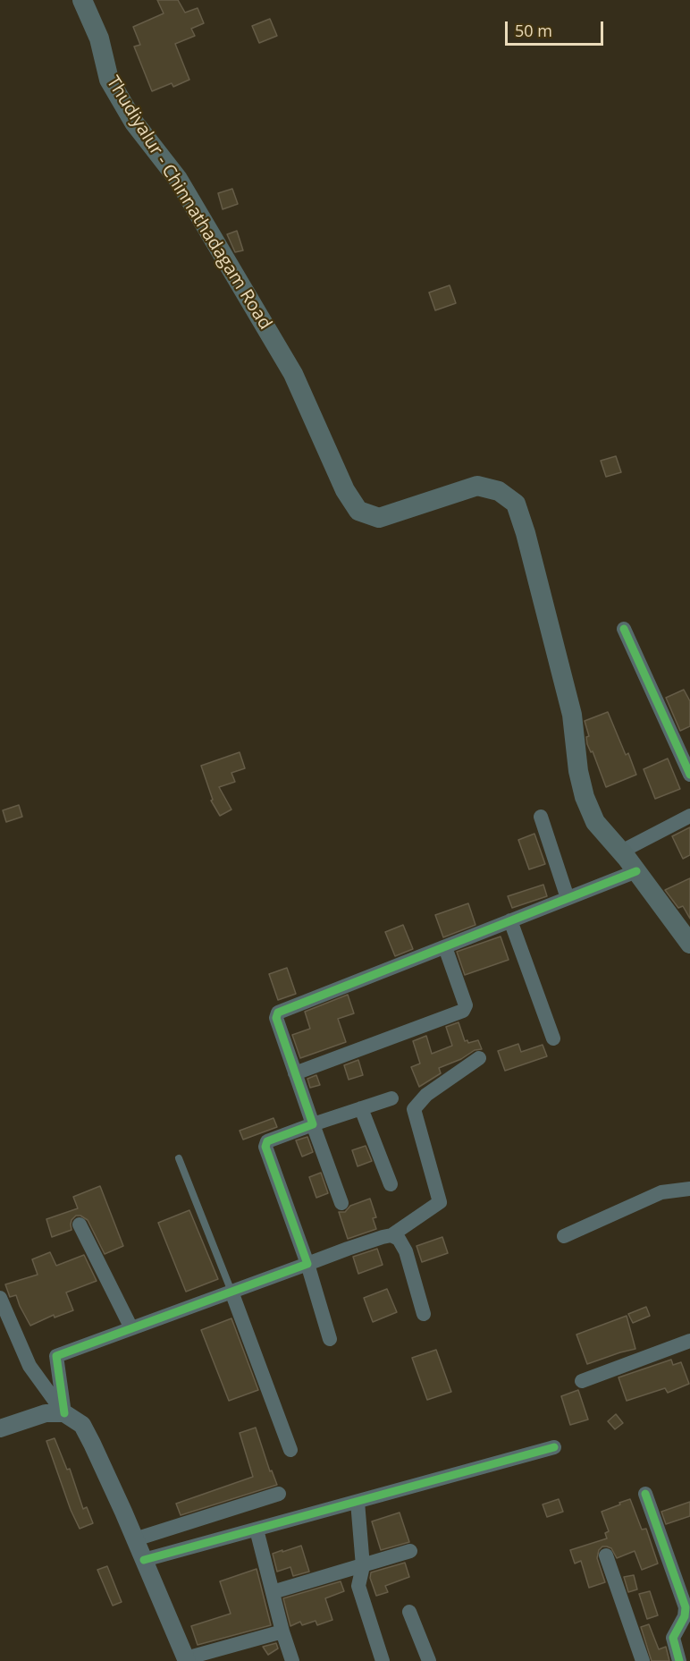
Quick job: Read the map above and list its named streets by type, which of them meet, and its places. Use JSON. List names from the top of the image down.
{
  "streets": {
    "main road": ["Thudiyalur - Chinnathadagam Road"]
  },
  "scale_bar": "50 m"
}
